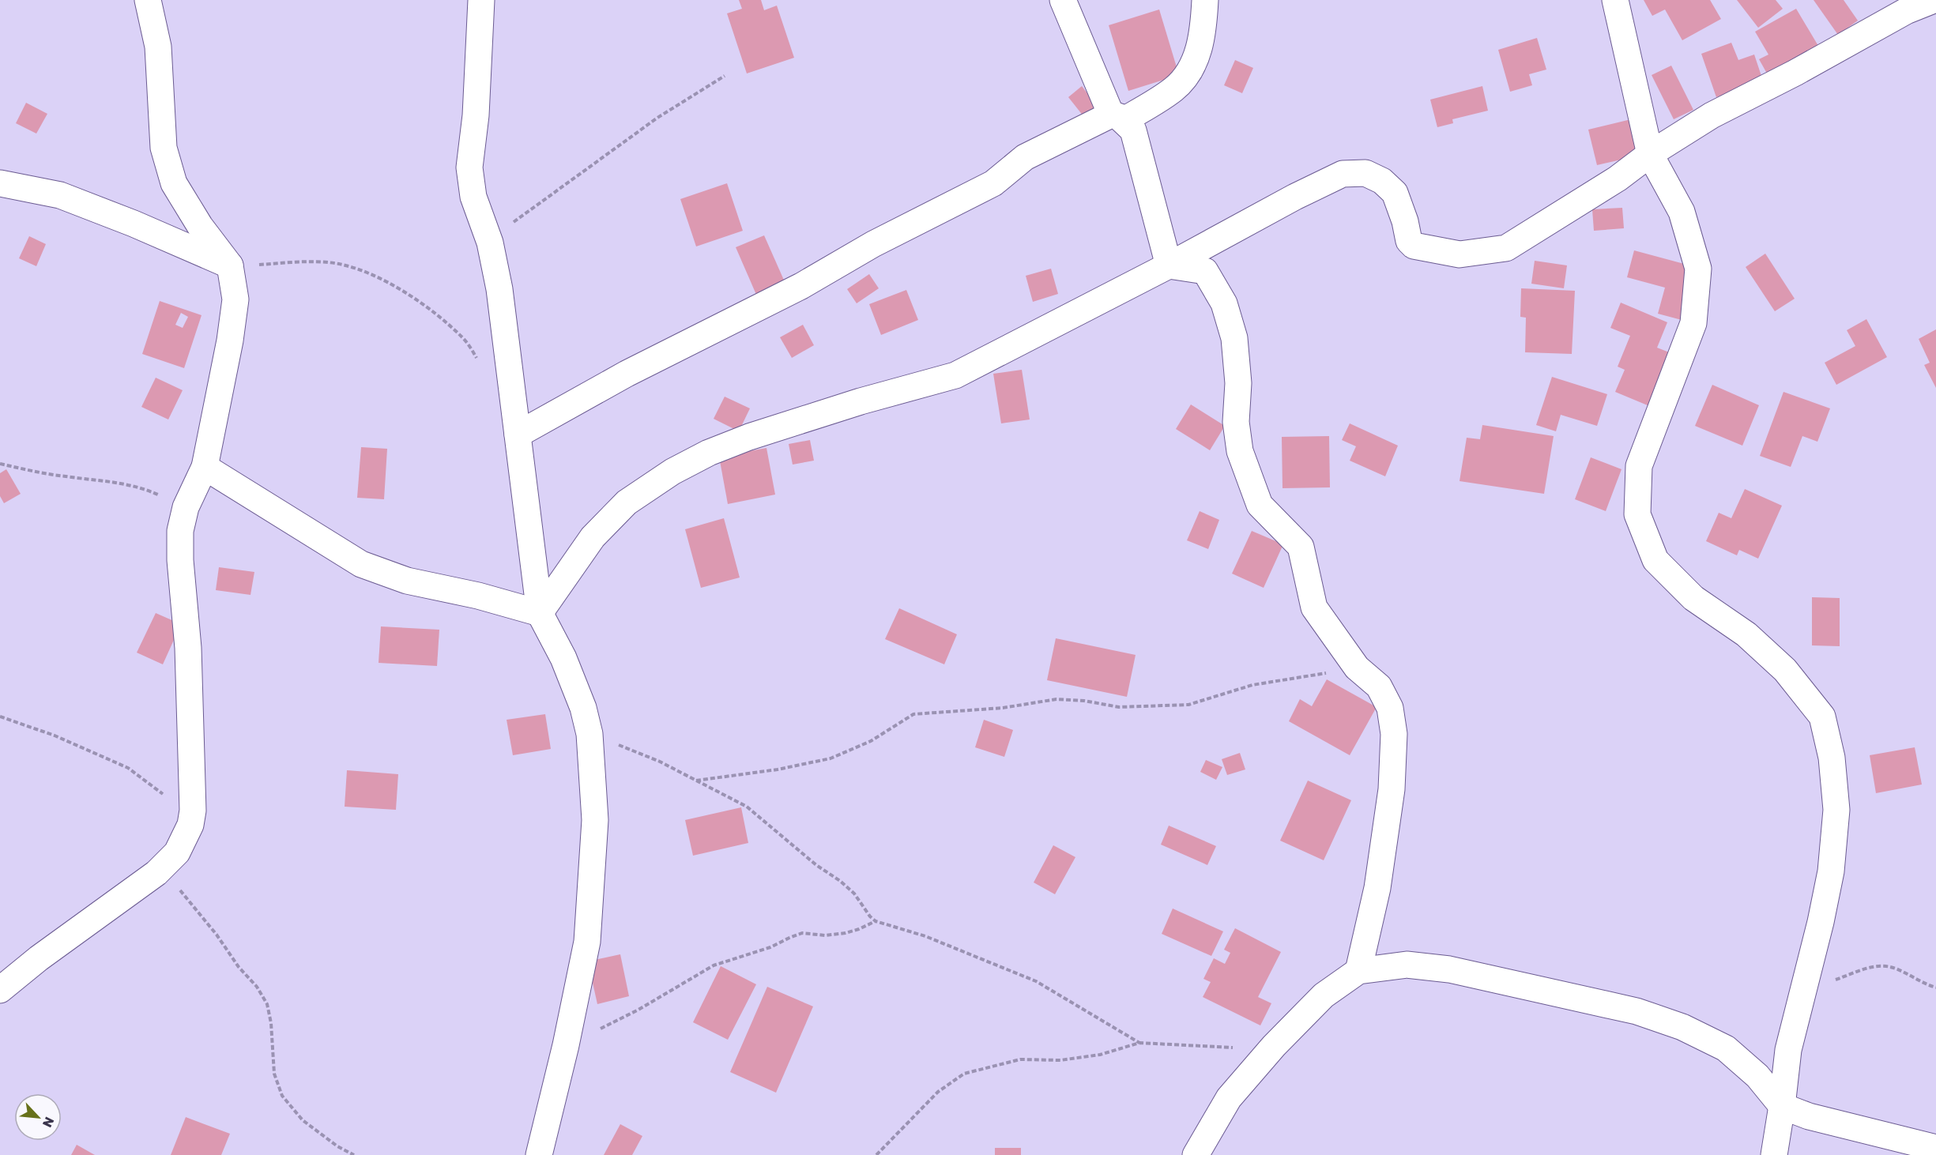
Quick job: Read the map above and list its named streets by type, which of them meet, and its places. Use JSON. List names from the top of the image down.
{
  "north": "bottom right"
}
